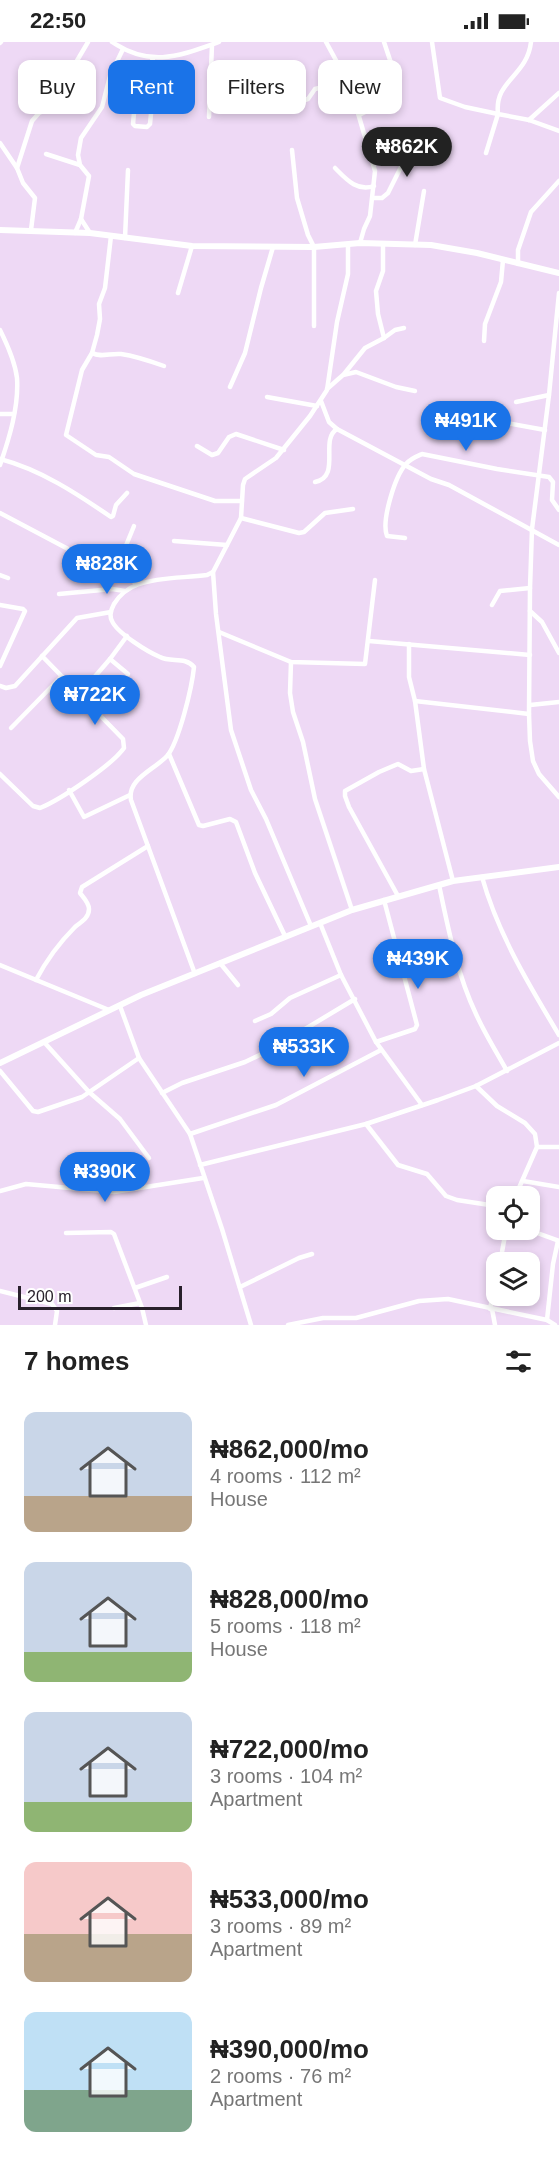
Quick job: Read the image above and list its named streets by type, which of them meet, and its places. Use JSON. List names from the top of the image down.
{
  "scale_bar": "200 m",
  "page": {
    "status": "22:50",
    "chip": [
      "Buy",
      "Rent",
      "Filters",
      "New"
    ],
    "price": [
      "₦862K",
      "₦491K",
      "₦828K",
      "₦722K",
      "₦439K",
      "₦533K",
      "₦390K"
    ],
    "scale": "200 m",
    "heading": "7 homes",
    "list": [
      {
        "name": "₦862,000/mo",
        "note": "4 rooms · 112 m² · House"
      },
      {
        "name": "₦828,000/mo",
        "note": "5 rooms · 118 m² · House"
      },
      {
        "name": "₦722,000/mo",
        "note": "3 rooms · 104 m² · Apartment"
      },
      {
        "name": "₦533,000/mo",
        "note": "3 rooms · 89 m² · Apartment"
      },
      {
        "name": "₦390,000/mo",
        "note": "2 rooms · 76 m² · Apartment"
      }
    ]
  }
}
